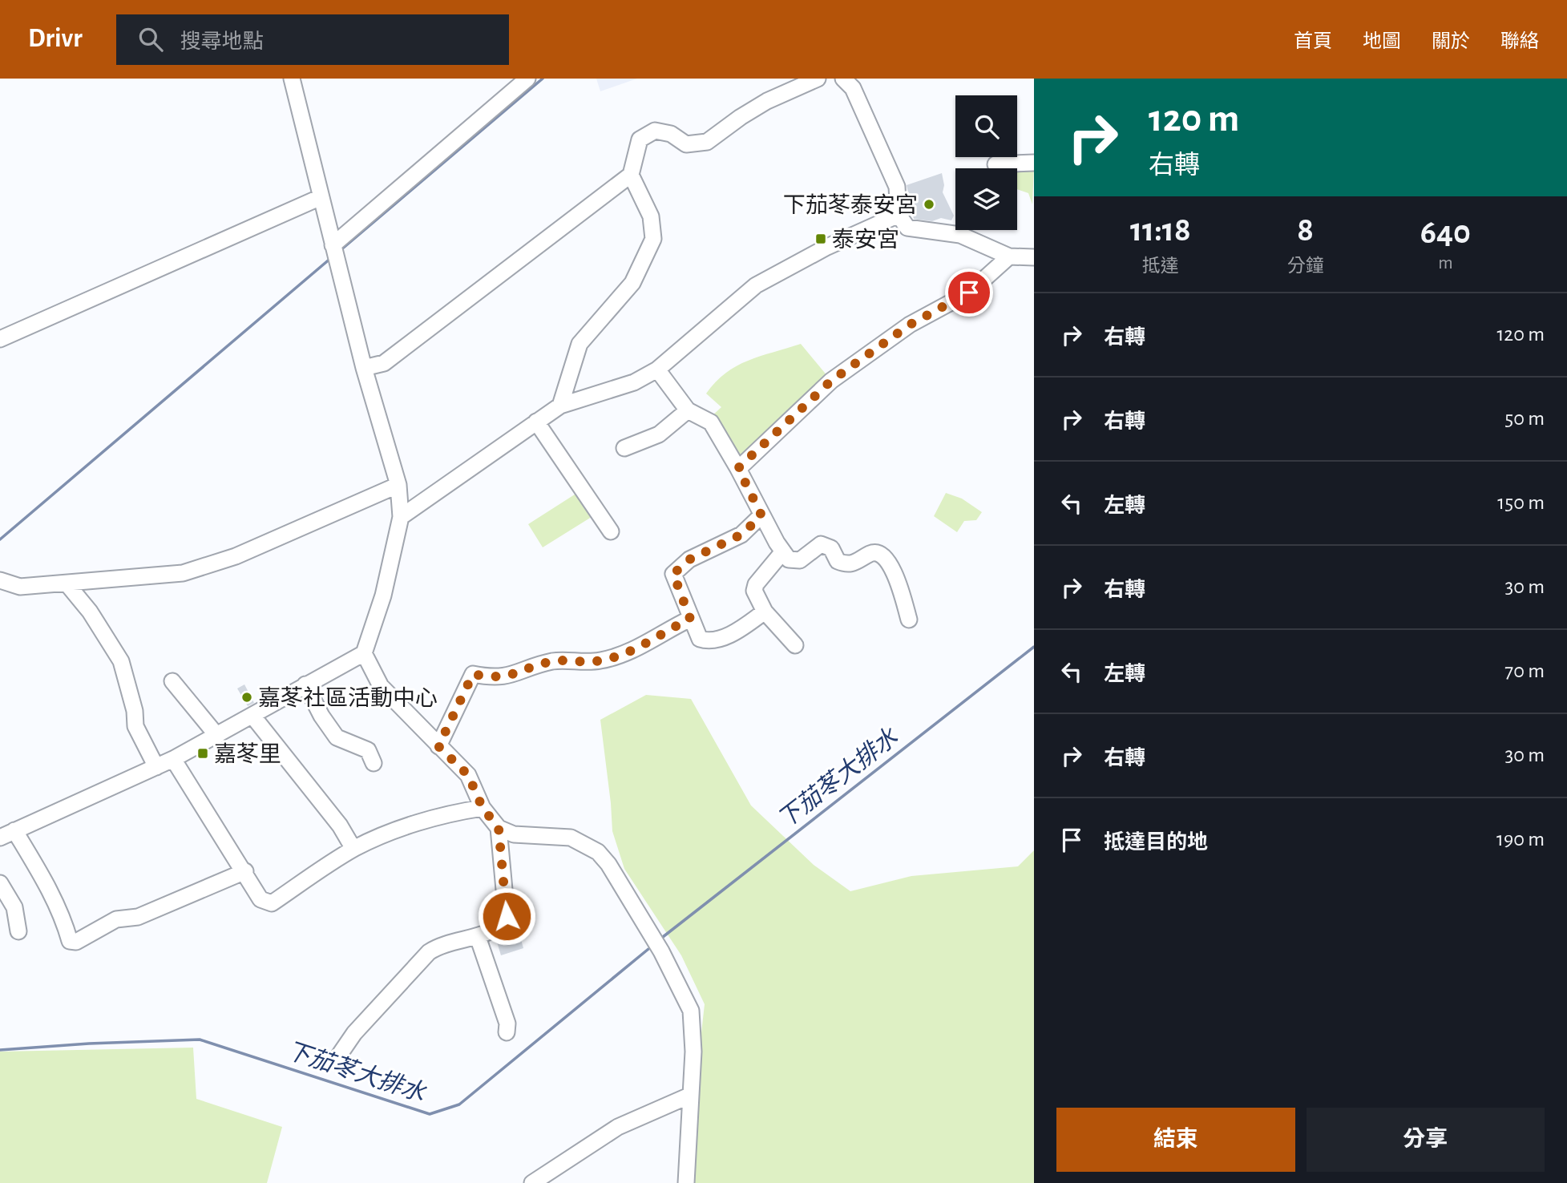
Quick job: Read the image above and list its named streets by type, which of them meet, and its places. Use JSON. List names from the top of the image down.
{
  "water": ["下茄苳大排水"],
  "places": {
    "other": ["下茄苳泰安宮", "嘉苳社區活動中心"],
    "transit": ["泰安宮", "嘉苳里"]
  },
  "page": {
    "header": "Drivr",
    "search": "搜尋地點",
    "nav": [
      "首頁",
      "地圖",
      "關於",
      "聯絡"
    ],
    "turn": ["120 m", "右轉"],
    "eta": [
      "11:18",
      "抵達",
      "8",
      "分鐘",
      "640",
      "m"
    ],
    "list": [
      {
        "name": "右轉",
        "value": "120 m"
      },
      {
        "name": "右轉",
        "value": "50 m"
      },
      {
        "name": "左轉",
        "value": "150 m"
      },
      {
        "name": "右轉",
        "value": "30 m"
      },
      {
        "name": "左轉",
        "value": "70 m"
      },
      {
        "name": "右轉",
        "value": "30 m"
      },
      {
        "name": "抵達目的地",
        "value": "190 m"
      }
    ],
    "buttons": ["結束", "分享"]
  }
}
